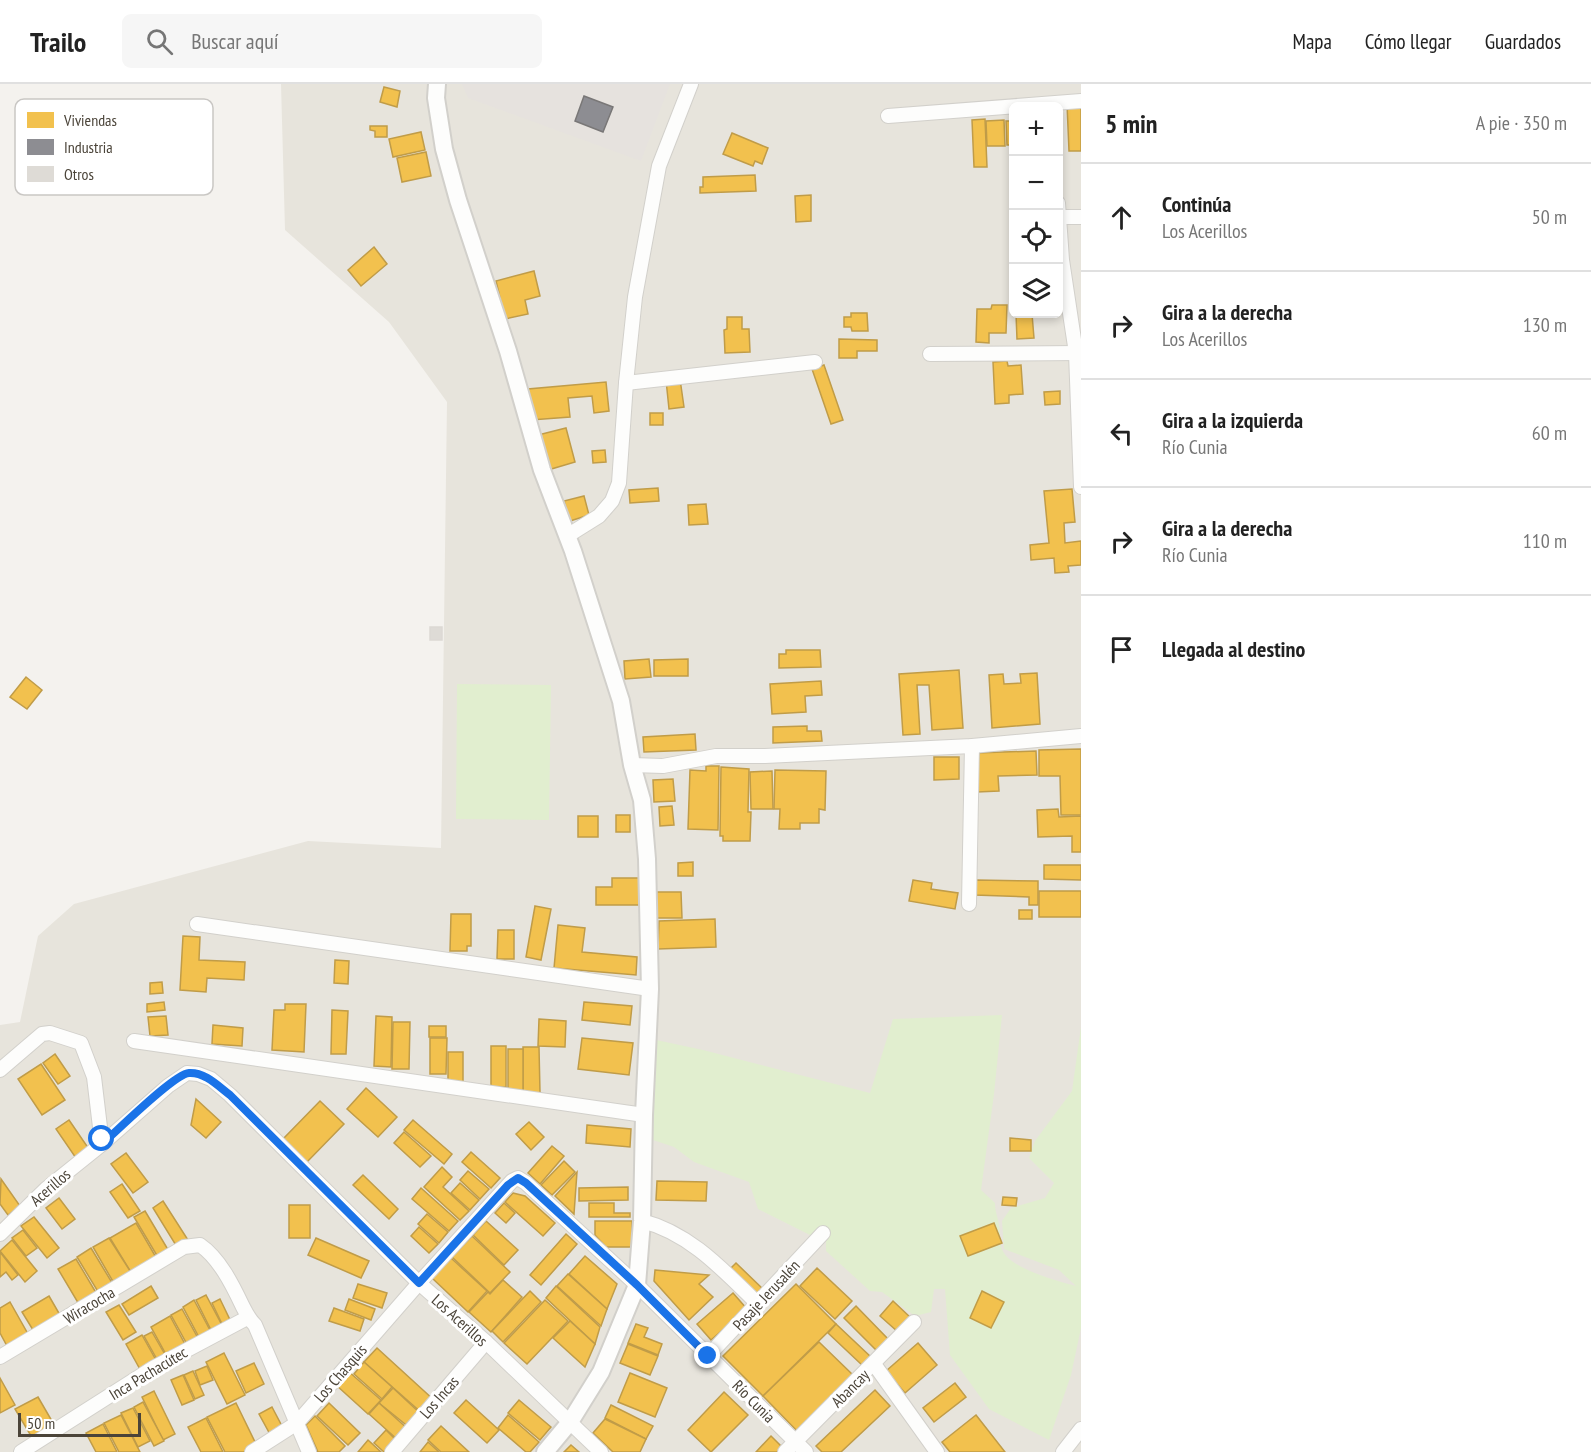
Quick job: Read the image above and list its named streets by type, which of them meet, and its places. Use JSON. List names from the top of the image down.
{
  "streets": {
    "street": [
      "Acerillos",
      "Pasaje Jerusalén",
      "Wiracocha",
      "Los Acerillos",
      "Inca Pachacútec",
      "Los Chasquis",
      "Abancay",
      "Los Incas",
      "Río Cunia"
    ]
  },
  "crossings": [
    ["Acerillos", "Los Acerillos"],
    ["Pasaje Jerusalén", "Río Cunia"],
    ["Wiracocha", "Inca Pachacútec"],
    ["Los Acerillos", "Los Chasquis"],
    ["Los Acerillos", "Los Incas"],
    ["Los Acerillos", "Río Cunia"],
    ["Los Chasquis", "Río Cunia"],
    ["Abancay", "Río Cunia"]
  ],
  "legend": ["Viviendas", "Industria", "Otros"],
  "scale_bar": "50 m",
  "page": {
    "header": "Trailo",
    "search": "Buscar aquí",
    "nav": ["Mapa", "Cómo llegar", "Guardados"],
    "heading": ["5 min", "A pie · 350 m"],
    "map_buttons": ["+", "−"],
    "list": [
      ["Continúa", "Los Acerillos", "50 m"],
      ["Gira a la derecha", "Los Acerillos", "130 m"],
      ["Gira a la izquierda", "Río Cunia", "60 m"],
      ["Gira a la derecha", "Río Cunia", "110 m"],
      "Llegada al destino"
    ],
    "scale": "50 m"
  }
}
